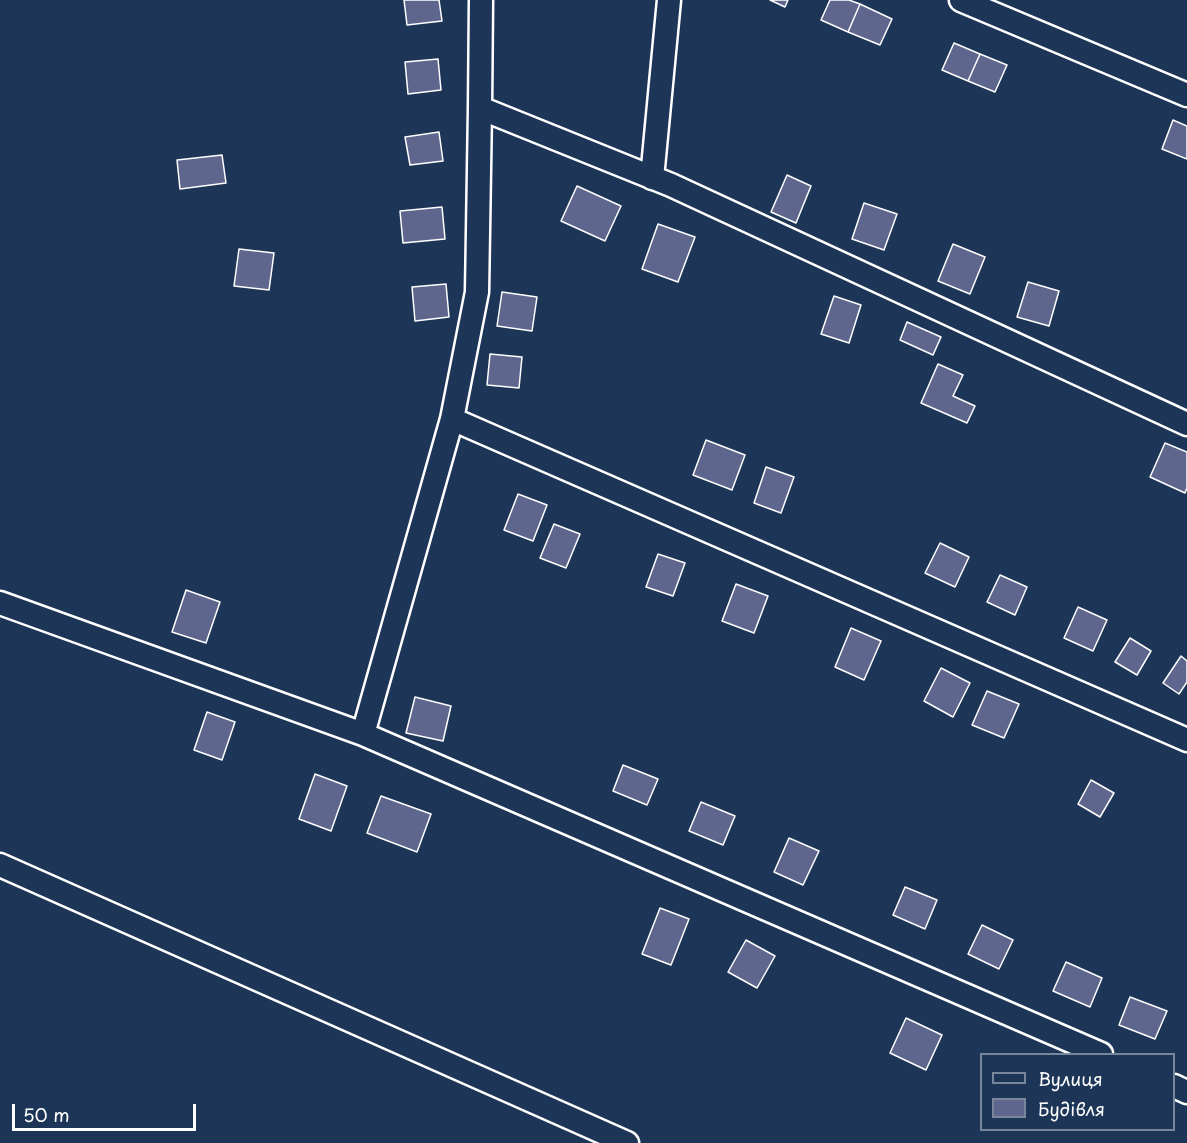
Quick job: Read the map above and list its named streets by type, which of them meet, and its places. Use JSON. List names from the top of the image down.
{
  "legend": ["Вулиця", "Будівля"],
  "scale_bar": "50 m"
}
